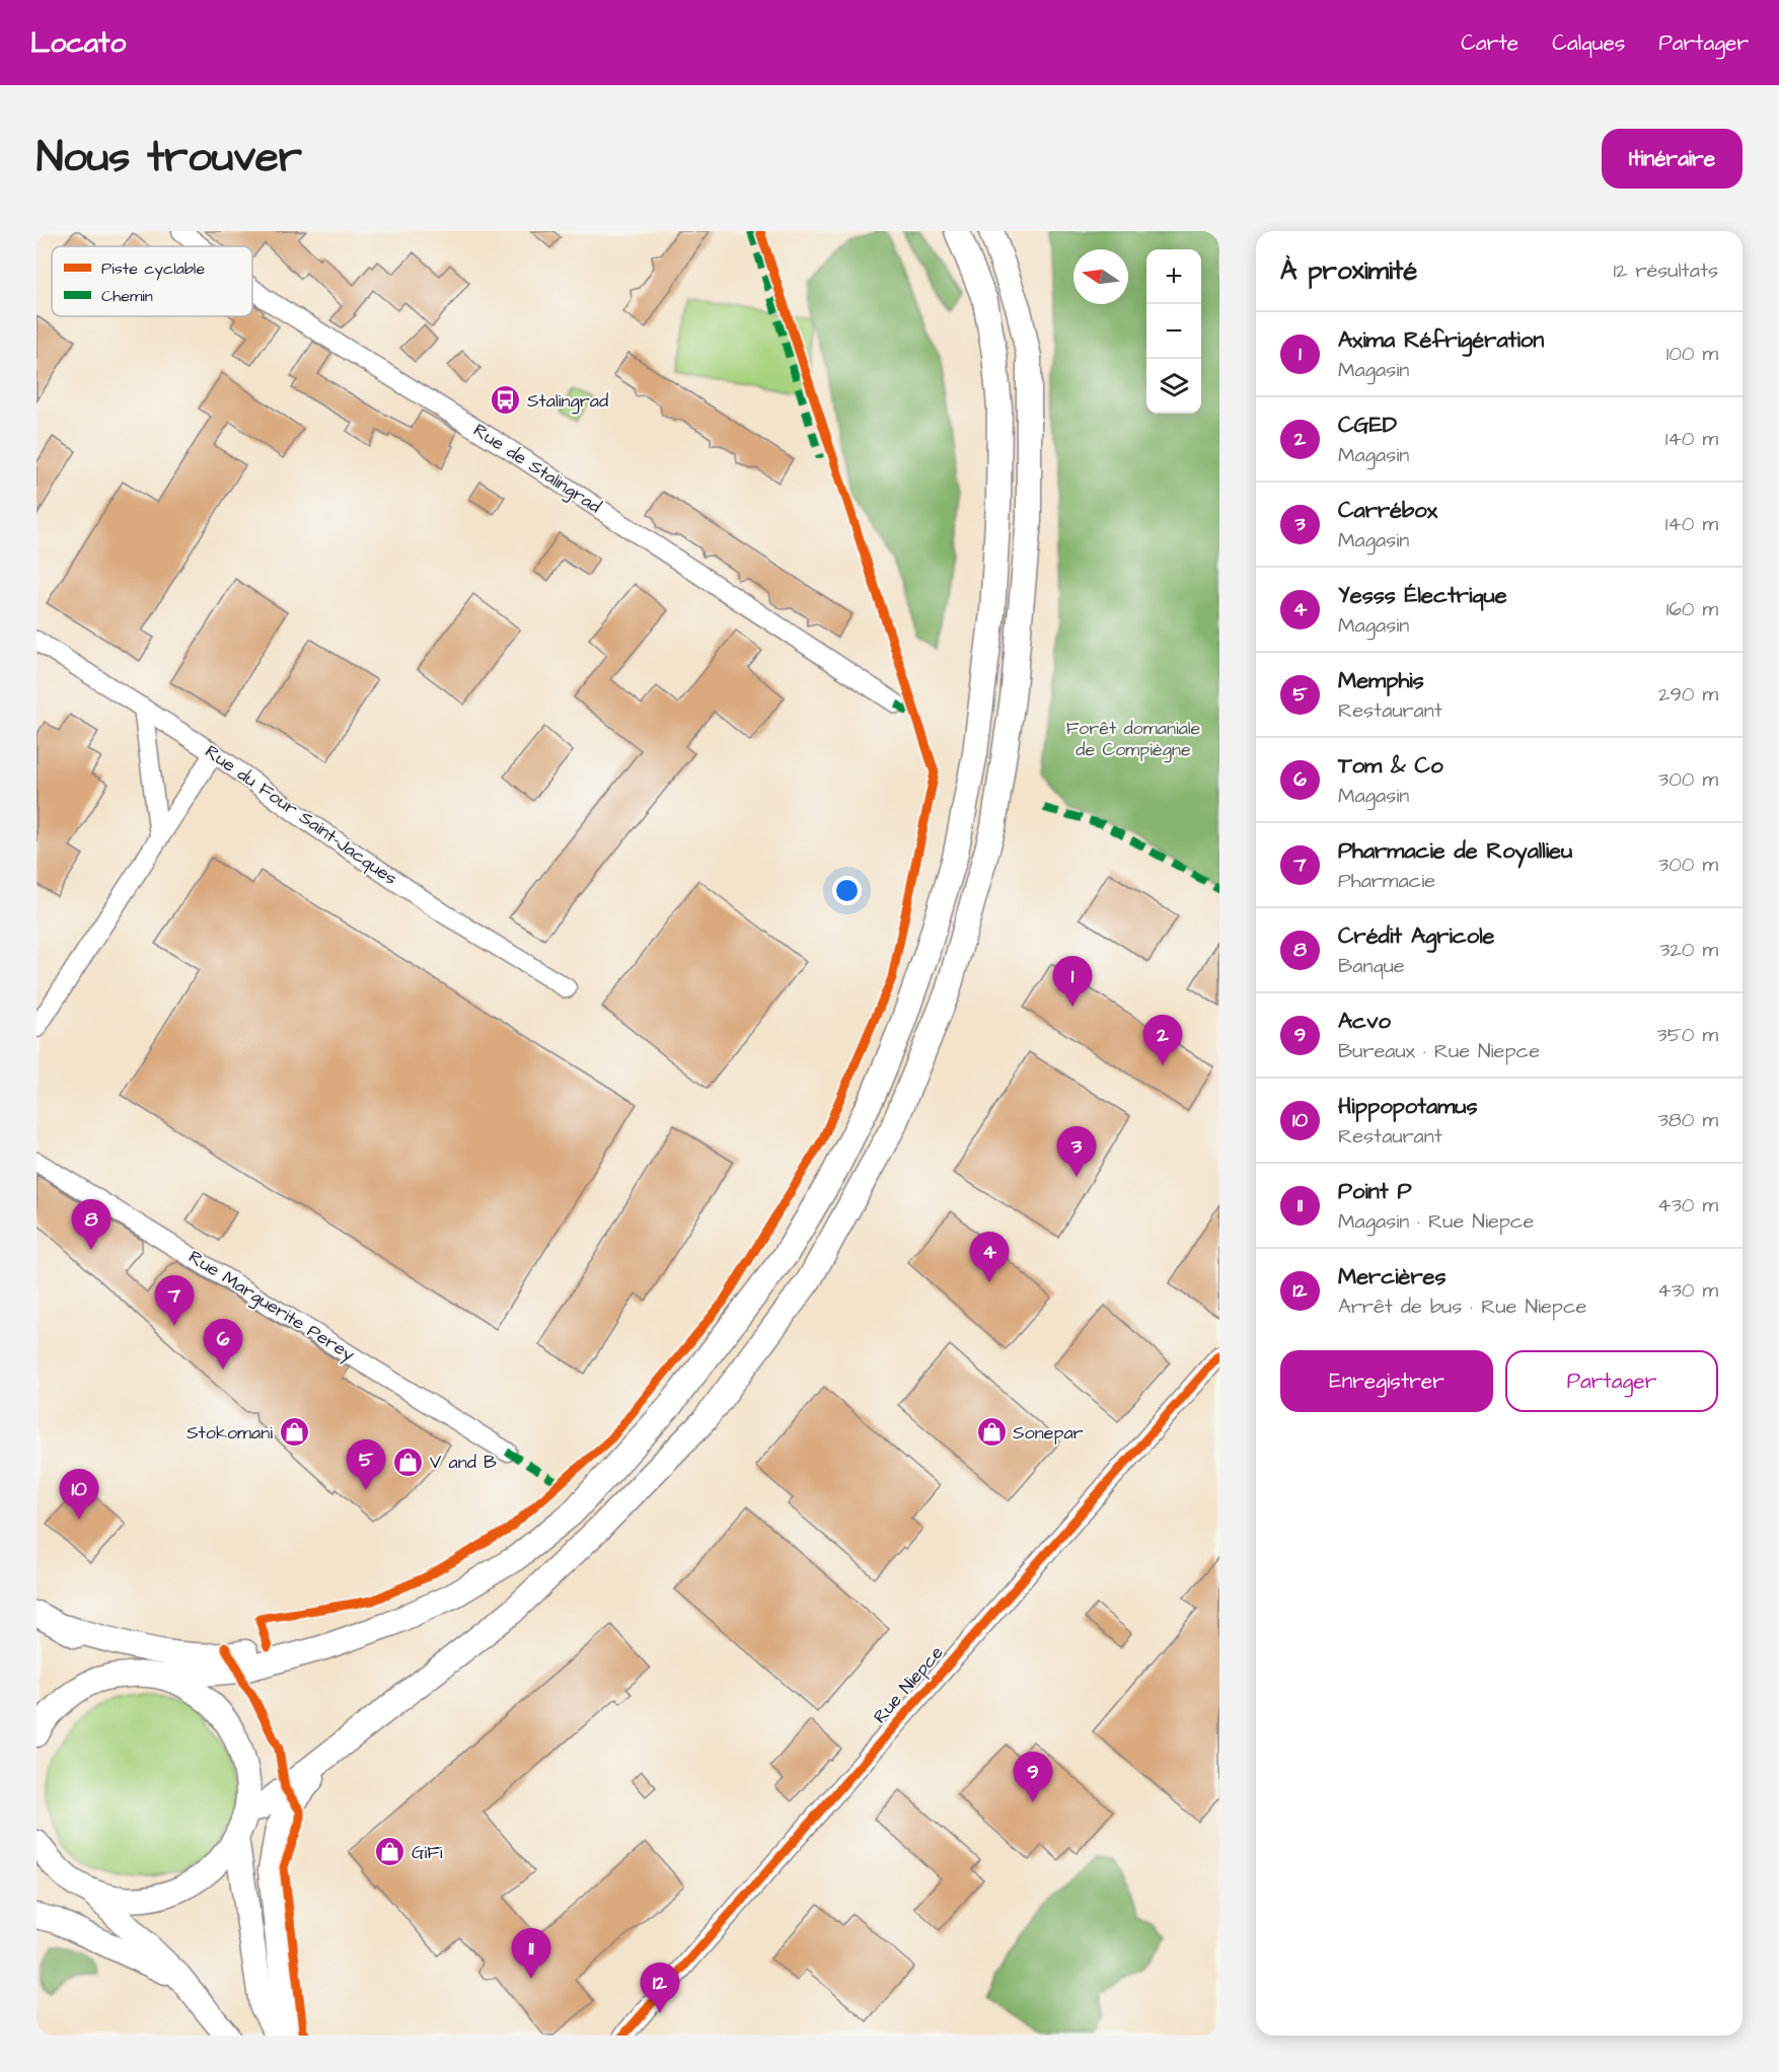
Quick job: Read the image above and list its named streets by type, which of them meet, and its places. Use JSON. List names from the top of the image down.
{
  "streets": {
    "street": [
      "Rue de Stalingrad",
      "Rue du Four Saint-Jacques",
      "Rue Marguerite Perey",
      "Rue Niepce"
    ]
  },
  "parks": ["Forêt domaniale de Compiègne"],
  "places": {
    "bus stop": ["Stalingrad"],
    "shop": [
      "Stokomani",
      "Sonepar",
      "V and B",
      "GiFi"
    ]
  },
  "legend": ["Piste cyclable", "Chemin"],
  "north": "left",
  "page": {
    "header": "Locato",
    "nav": ["Carte", "Calques", "Partager"],
    "title": "Nous trouver",
    "buttons": [
      "Itinéraire",
      ["Enregistrer", "Partager"]
    ],
    "heading": ["À proximité", "12 résultats"],
    "map_buttons": ["+", "−"],
    "list": [
      {
        "mark": "1",
        "name": "Axima Réfrigération",
        "note": "Magasin",
        "value": "100 m"
      },
      {
        "mark": "2",
        "name": "CGED",
        "note": "Magasin",
        "value": "140 m"
      },
      {
        "mark": "3",
        "name": "Carrébox",
        "note": "Magasin",
        "value": "140 m"
      },
      {
        "mark": "4",
        "name": "Yesss Électrique",
        "note": "Magasin",
        "value": "160 m"
      },
      {
        "mark": "5",
        "name": "Memphis",
        "note": "Restaurant",
        "value": "290 m"
      },
      {
        "mark": "6",
        "name": "Tom & Co",
        "note": "Magasin",
        "value": "300 m"
      },
      {
        "mark": "7",
        "name": "Pharmacie de Royallieu",
        "note": "Pharmacie",
        "value": "300 m"
      },
      {
        "mark": "8",
        "name": "Crédit Agricole",
        "note": "Banque",
        "value": "320 m"
      },
      {
        "mark": "9",
        "name": "Acvo",
        "note": "Bureaux · Rue Niepce",
        "value": "350 m"
      },
      {
        "mark": "10",
        "name": "Hippopotamus",
        "note": "Restaurant",
        "value": "380 m"
      },
      {
        "mark": "11",
        "name": "Point P",
        "note": "Magasin · Rue Niepce",
        "value": "430 m"
      },
      {
        "mark": "12",
        "name": "Mercières",
        "note": "Arrêt de bus · Rue Niepce",
        "value": "430 m"
      }
    ],
    "pins": [
      "1",
      "2",
      "3",
      "8",
      "4",
      "7",
      "6",
      "5",
      "10",
      "9",
      "11",
      "12"
    ]
  }
}
